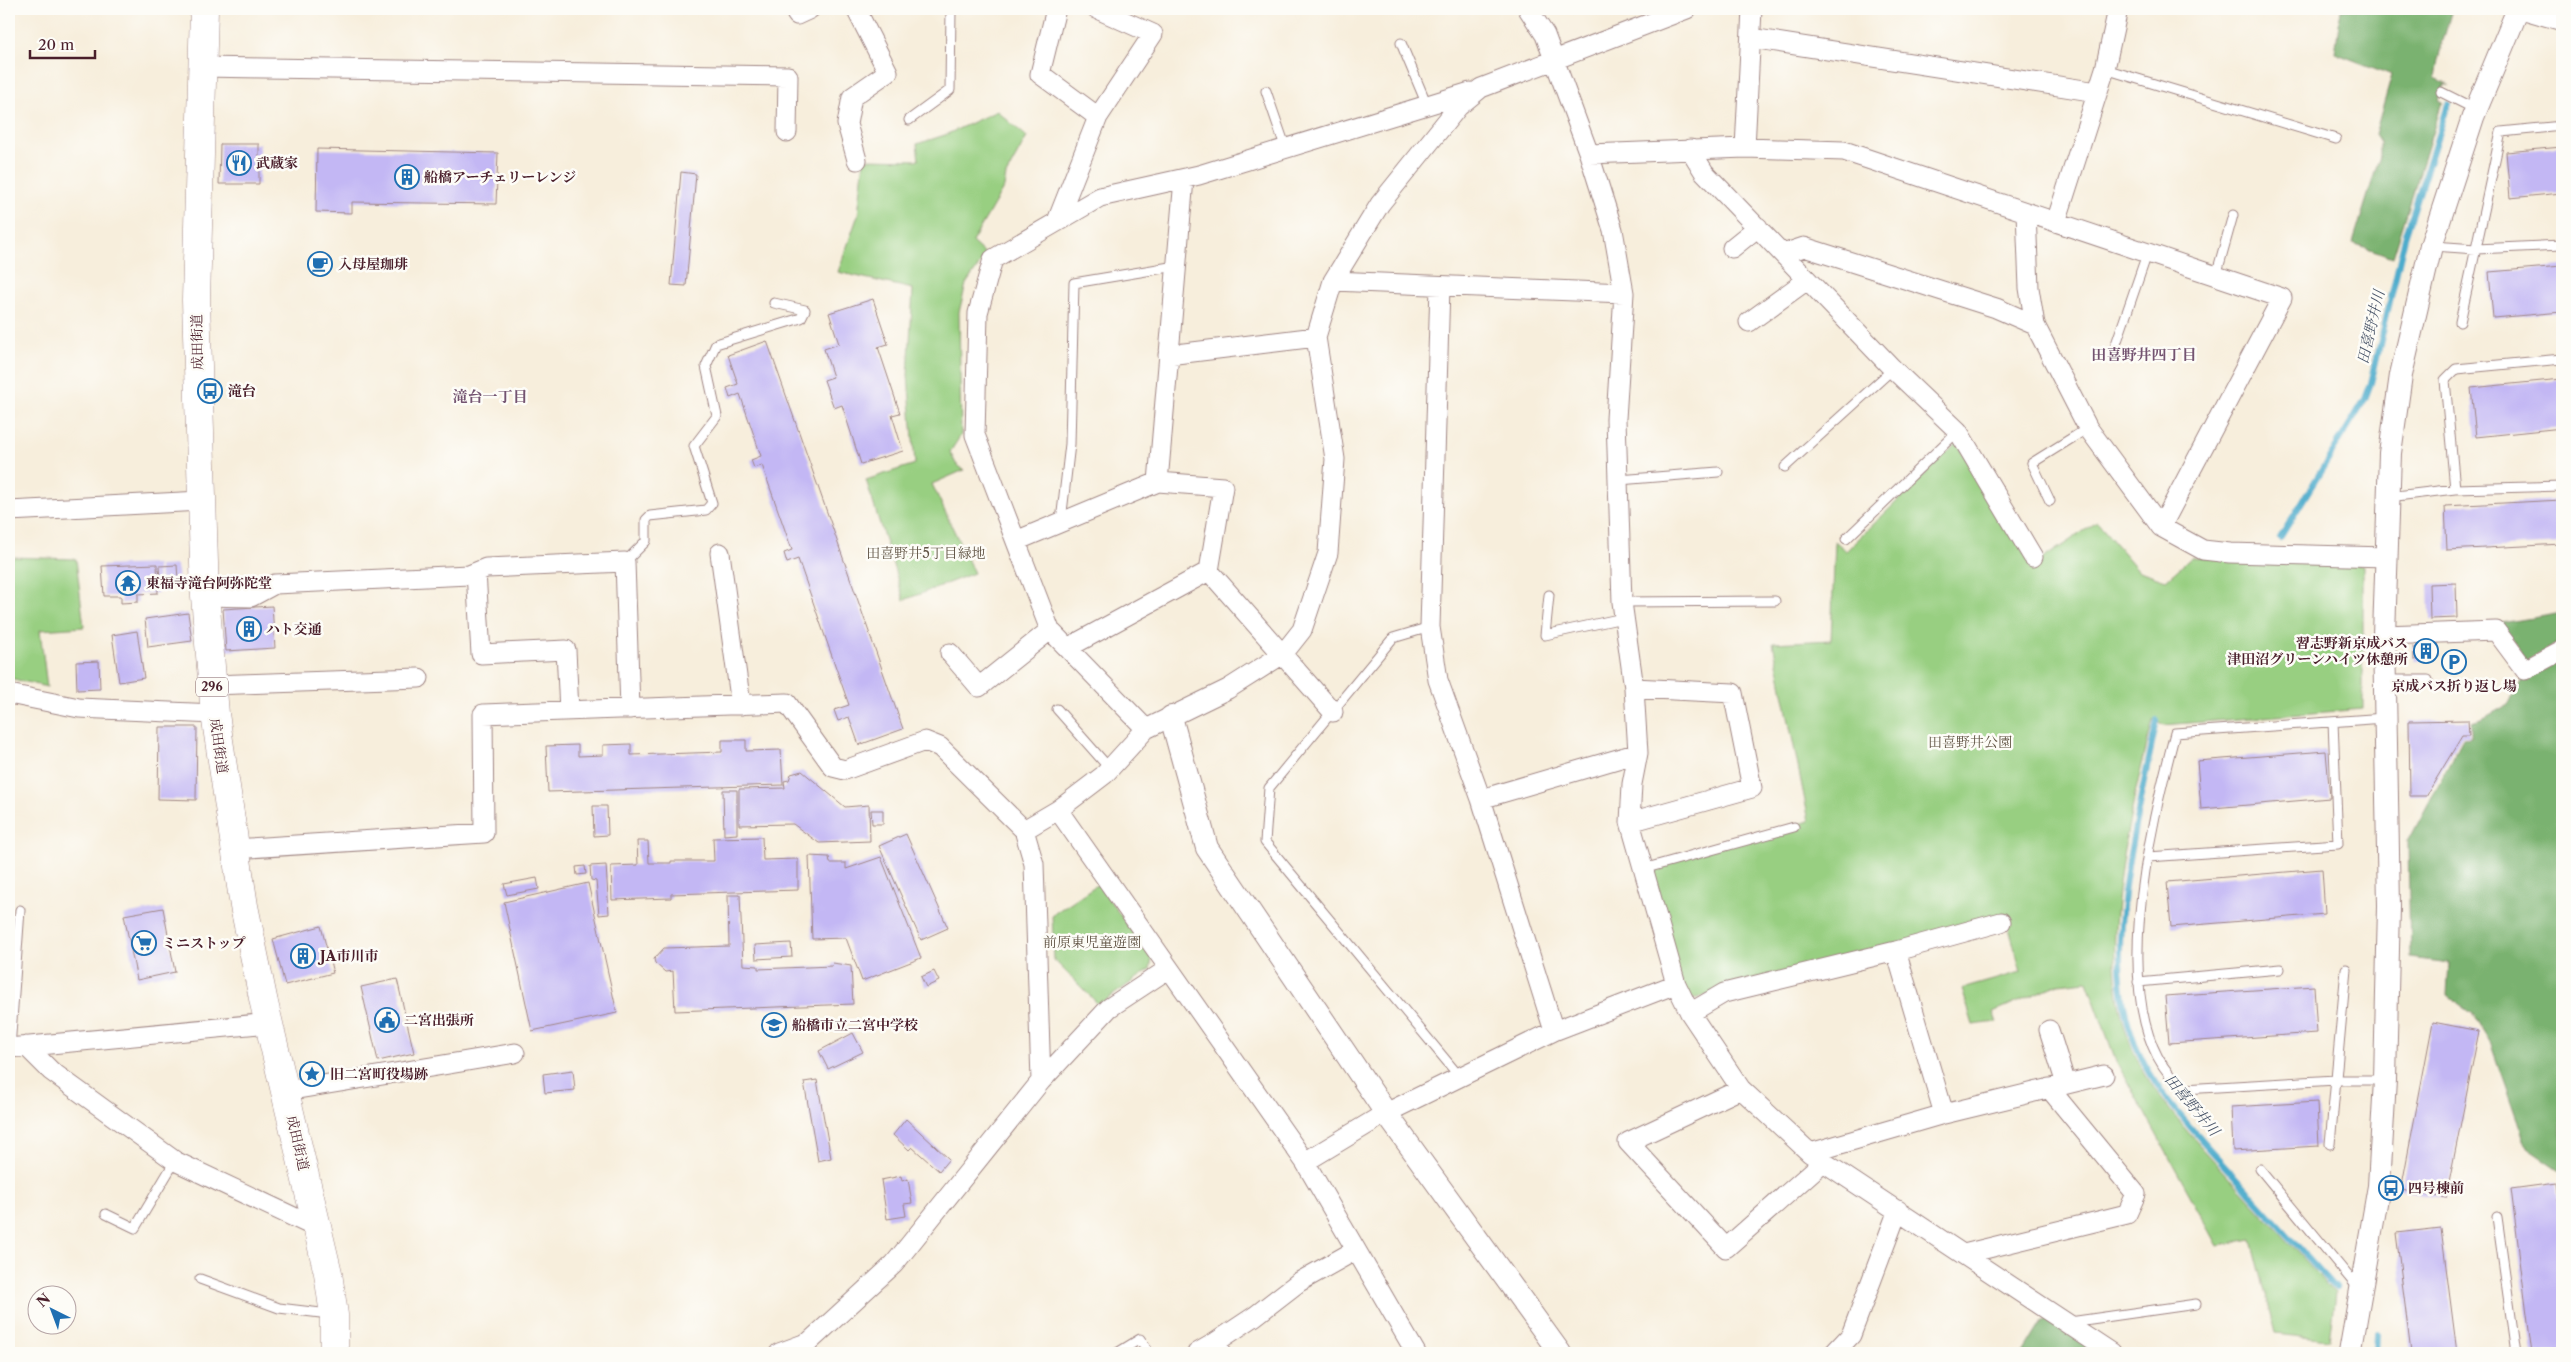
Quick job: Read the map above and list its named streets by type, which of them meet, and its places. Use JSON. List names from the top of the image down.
{
  "streets": {
    "highway": ["成田街道", "296"]
  },
  "districts": ["田喜野井四丁目", "滝台一丁目"],
  "water": ["田喜野井川"],
  "parks": ["田喜野井5丁目緑地", "田喜野井公園", "前原東児童遊園"],
  "places": {
    "restaurant": ["武蔵家"],
    "building": [
      "船橋アーチェリーレンジ",
      "ハト交通",
      "習志野新京成バス 津田沼グリーンハイツ休憩所",
      "JA市川市"
    ],
    "cafe": ["入母屋珈琲"],
    "bus stop": ["滝台", "四号棟前"],
    "temple": ["東福寺滝台阿弥陀堂"],
    "parking": ["京成バス折り返し場"],
    "supermarket": ["ミニストップ"],
    "public building": ["二宮出張所"],
    "school or university": ["船橋市立二宮中学校"],
    "place": ["旧二宮町役場跡"]
  },
  "scale_bar": "20 m",
  "north": "top left"
}
